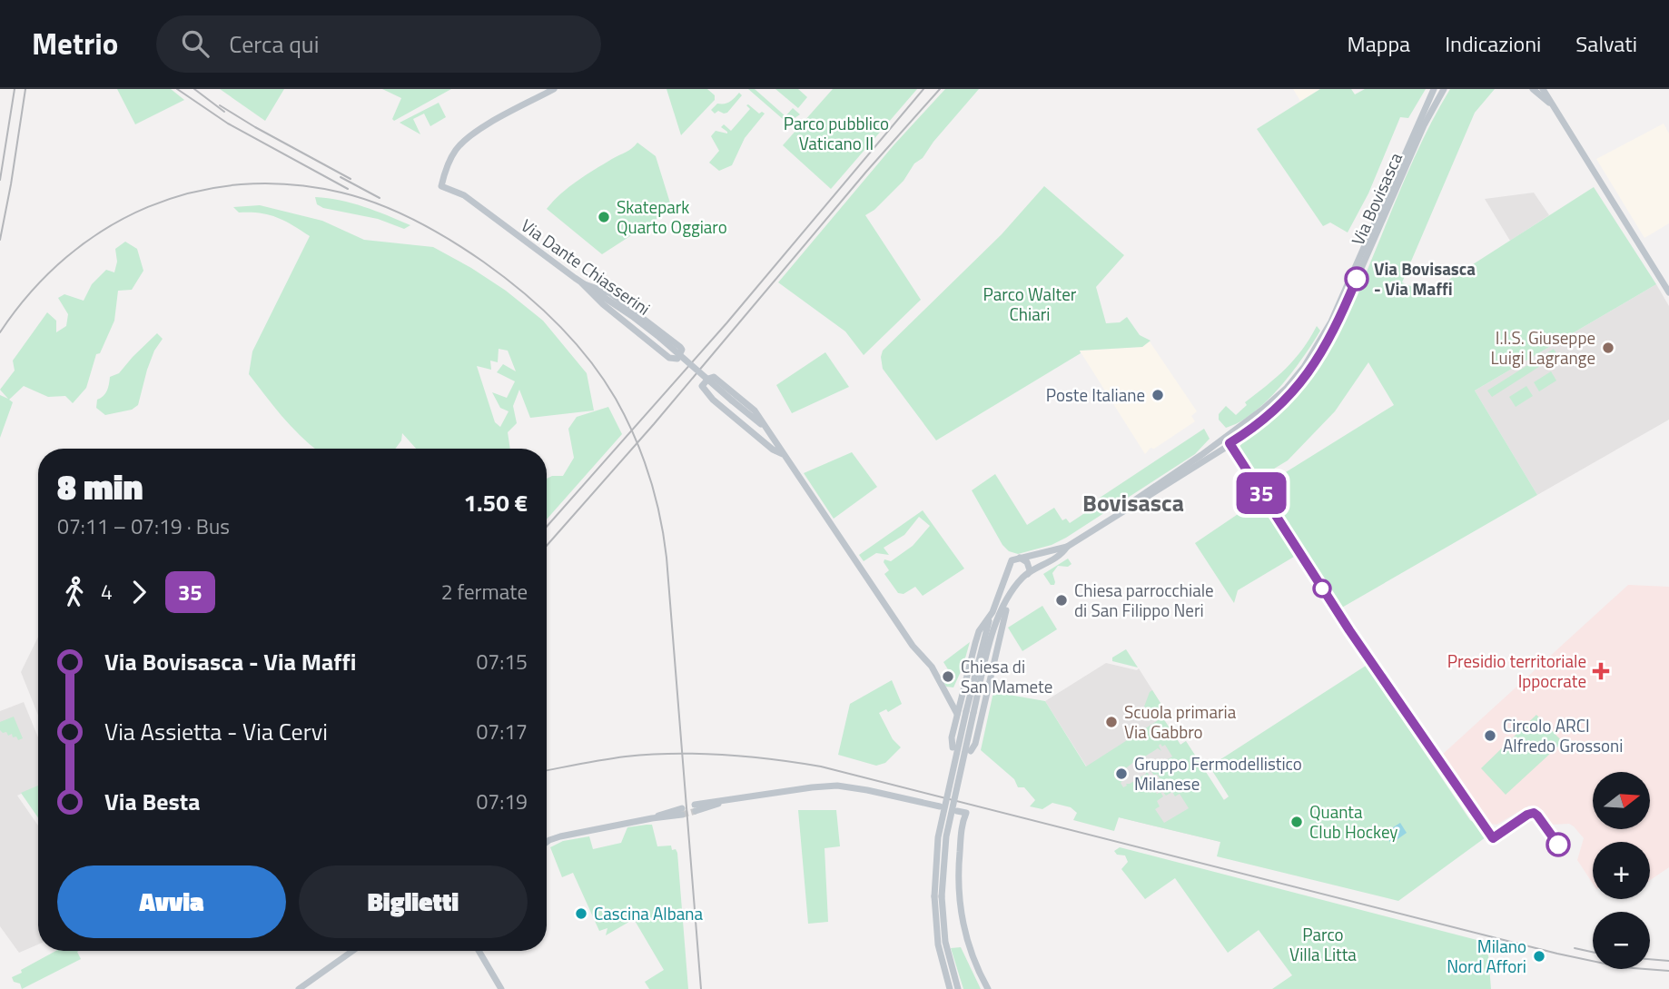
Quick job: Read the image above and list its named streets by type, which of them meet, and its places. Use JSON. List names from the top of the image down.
{
  "streets": {
    "street": ["Via Bovisasca", "Via Dante Chiasserini"]
  },
  "districts": ["Bovisasca"],
  "parks": ["Parco pubblico Vaticano II", "Parco Walter Chiari", "Parco Villa Litta"],
  "places": {
    "other": [
      "Skatepark Quarto Oggiaro",
      "Via Bovisasca - Via Maffi",
      "I.I.S. Giuseppe Luigi Lagrange",
      "Poste Italiane",
      "Chiesa parrocchiale di San Filippo Neri",
      "Chiesa di San Mamete",
      "Scuola primaria Via Gabbro",
      "Circolo ARCI Alfredo Grossoni",
      "Gruppo Fermodellistico Milanese",
      "Quanta Club Hockey",
      "Cascina Albana",
      "Milano Nord Affori"
    ],
    "health": ["Presidio territoriale Ippocrate"]
  },
  "lines": ["bus line 35"],
  "north": "right",
  "page": {
    "header": "Metrio",
    "search": "Cerca qui",
    "nav": ["Mappa", "Indicazioni", "Salvati"],
    "on_map": "35",
    "heading": ["8 min", "07:11 – 07:19 · Bus", "1.50 €"],
    "legs": ["4", "35", "2 fermate"],
    "list": [
      {
        "name": "Via Bovisasca - Via Maffi",
        "value": "07:15"
      },
      {
        "name": "Via Assietta - Via Cervi",
        "value": "07:17"
      },
      {
        "name": "Via Besta",
        "value": "07:19"
      }
    ],
    "map_buttons": ["+", "−"],
    "buttons": ["Avvia", "Biglietti"]
  }
}
